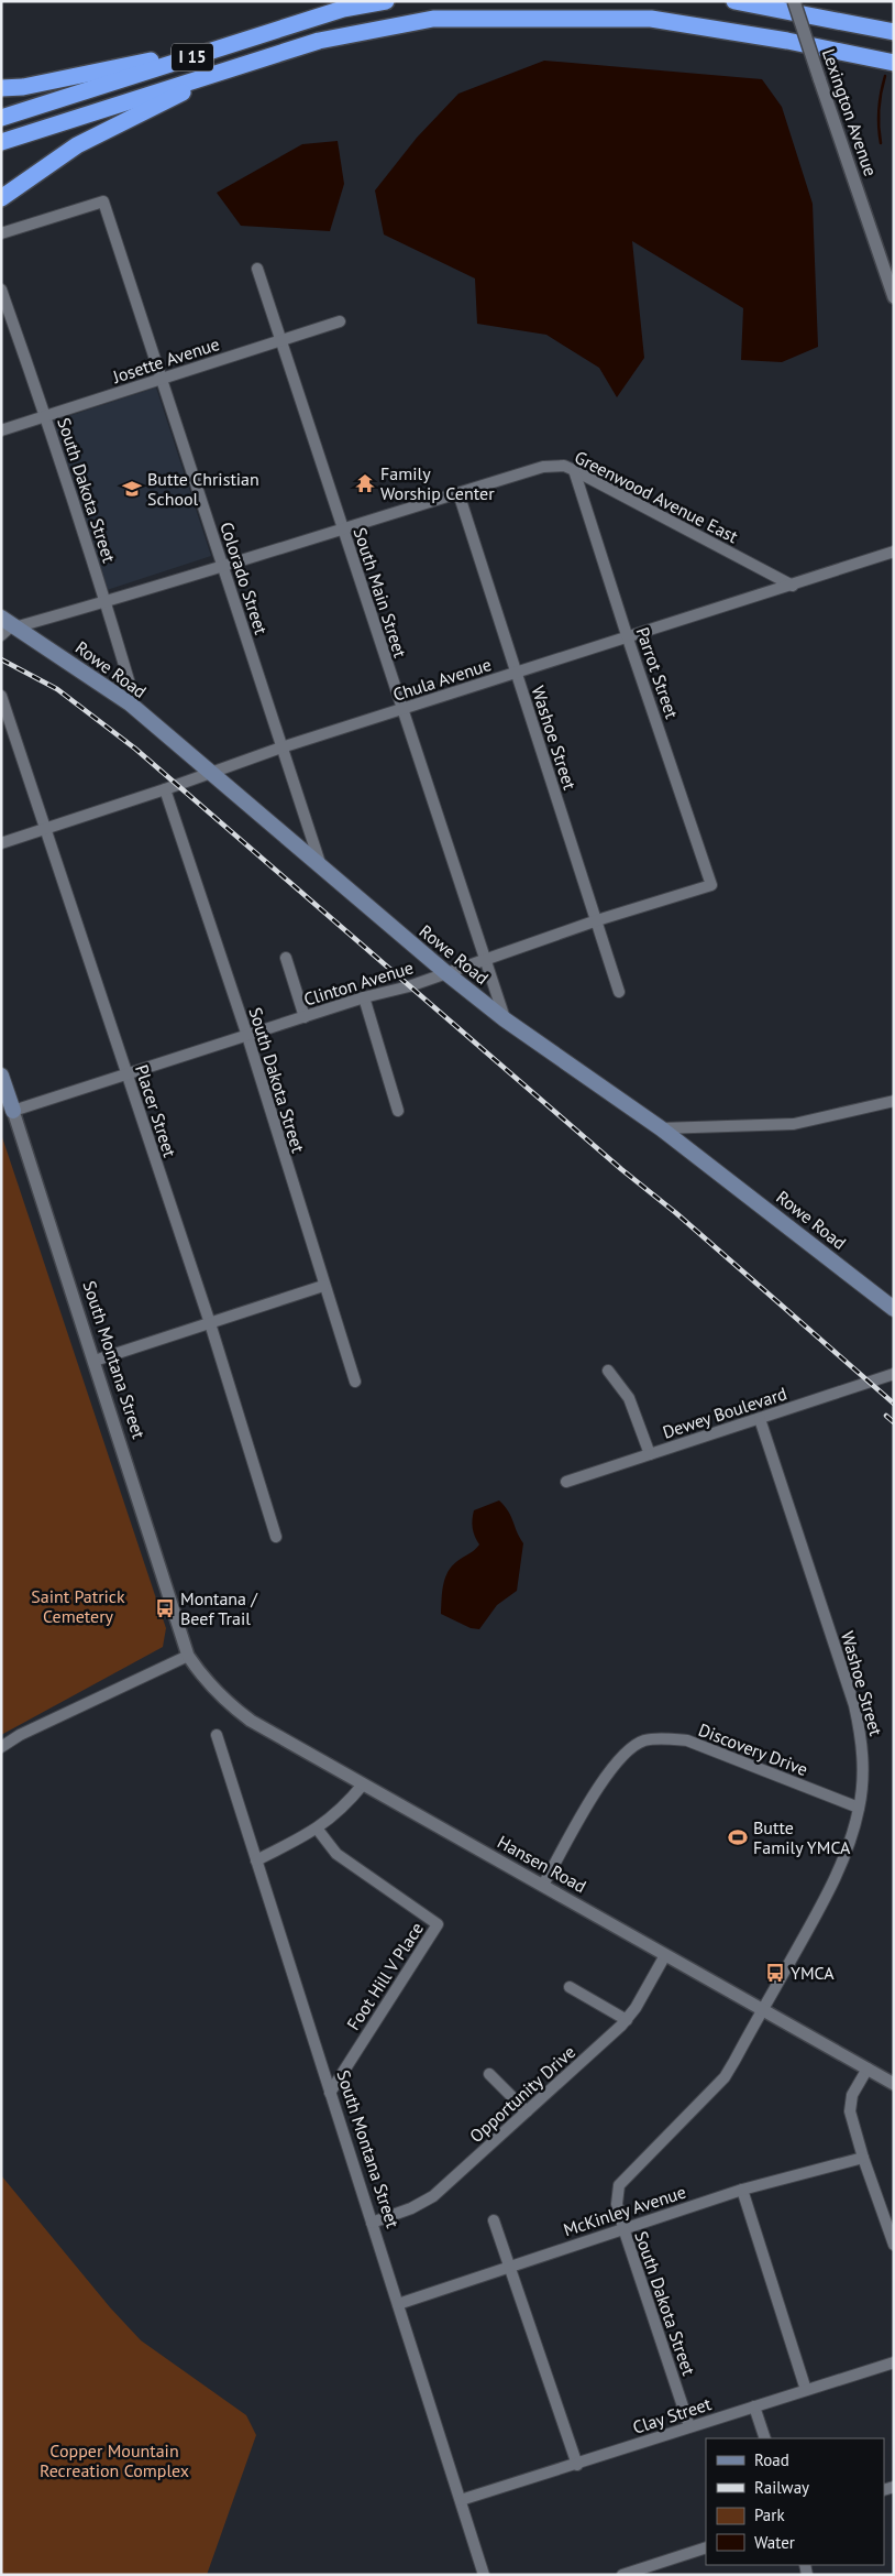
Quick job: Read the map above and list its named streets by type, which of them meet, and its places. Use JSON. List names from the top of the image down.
{
  "streets": {
    "highway": ["I 15"],
    "main road": ["Rowe Road", "South Montana Street"],
    "street": [
      "Lexington Avenue",
      "Josette Avenue",
      "South Dakota Street",
      "Greenwood Avenue East",
      "Colorado Street",
      "South Main Street",
      "Parrot Street",
      "Chula Avenue",
      "Washoe Street",
      "Clinton Avenue",
      "Placer Street",
      "Dewey Boulevard",
      "Discovery Drive",
      "Hansen Road",
      "Foot Hill V Place",
      "Opportunity Drive",
      "McKinley Avenue",
      "Clay Street"
    ]
  },
  "crossings": [
    ["Josette Avenue", "South Dakota Street"],
    ["Josette Avenue", "Colorado Street"],
    ["Josette Avenue", "South Main Street"],
    ["South Dakota Street", "Greenwood Avenue East"],
    ["South Dakota Street", "Rowe Road"],
    ["South Dakota Street", "Chula Avenue"],
    ["South Dakota Street", "Washoe Street"],
    ["South Dakota Street", "Clinton Avenue"],
    ["South Dakota Street", "Hansen Road"],
    ["South Dakota Street", "McKinley Avenue"],
    ["South Dakota Street", "Clay Street"],
    ["Greenwood Avenue East", "Colorado Street"],
    ["Greenwood Avenue East", "South Main Street"],
    ["Greenwood Avenue East", "Rowe Road"],
    ["Greenwood Avenue East", "Parrot Street"],
    ["Greenwood Avenue East", "Chula Avenue"],
    ["Greenwood Avenue East", "Washoe Street"],
    ["Colorado Street", "Rowe Road"],
    ["Colorado Street", "Chula Avenue"],
    ["South Main Street", "Rowe Road"],
    ["South Main Street", "Chula Avenue"],
    ["South Main Street", "Clinton Avenue"],
    ["Rowe Road", "Chula Avenue"],
    ["Rowe Road", "Clinton Avenue"],
    ["Parrot Street", "Chula Avenue"],
    ["Parrot Street", "Clinton Avenue"],
    ["Chula Avenue", "Washoe Street"],
    ["Chula Avenue", "Placer Street"],
    ["Washoe Street", "Clinton Avenue"],
    ["Washoe Street", "Dewey Boulevard"],
    ["Washoe Street", "Discovery Drive"],
    ["Washoe Street", "Hansen Road"],
    ["Clinton Avenue", "Placer Street"],
    ["Clinton Avenue", "South Montana Street"],
    ["South Montana Street", "Hansen Road"],
    ["South Montana Street", "Foot Hill V Place"],
    ["South Montana Street", "Opportunity Drive"],
    ["South Montana Street", "McKinley Avenue"],
    ["South Montana Street", "Clay Street"],
    ["Discovery Drive", "Hansen Road"],
    ["Hansen Road", "Opportunity Drive"]
  ],
  "parks": ["Saint Patrick Cemetery", "Copper Mountain Recreation Complex"],
  "places": {
    "temple": ["Family Worship Center"],
    "school or university": ["Butte Christian School"],
    "bus stop": ["Montana / Beef Trail", "YMCA"],
    "sports": ["Butte Family YMCA"]
  },
  "legend": [
    "Road",
    "Railway",
    "Park",
    "Water"
  ]
}
